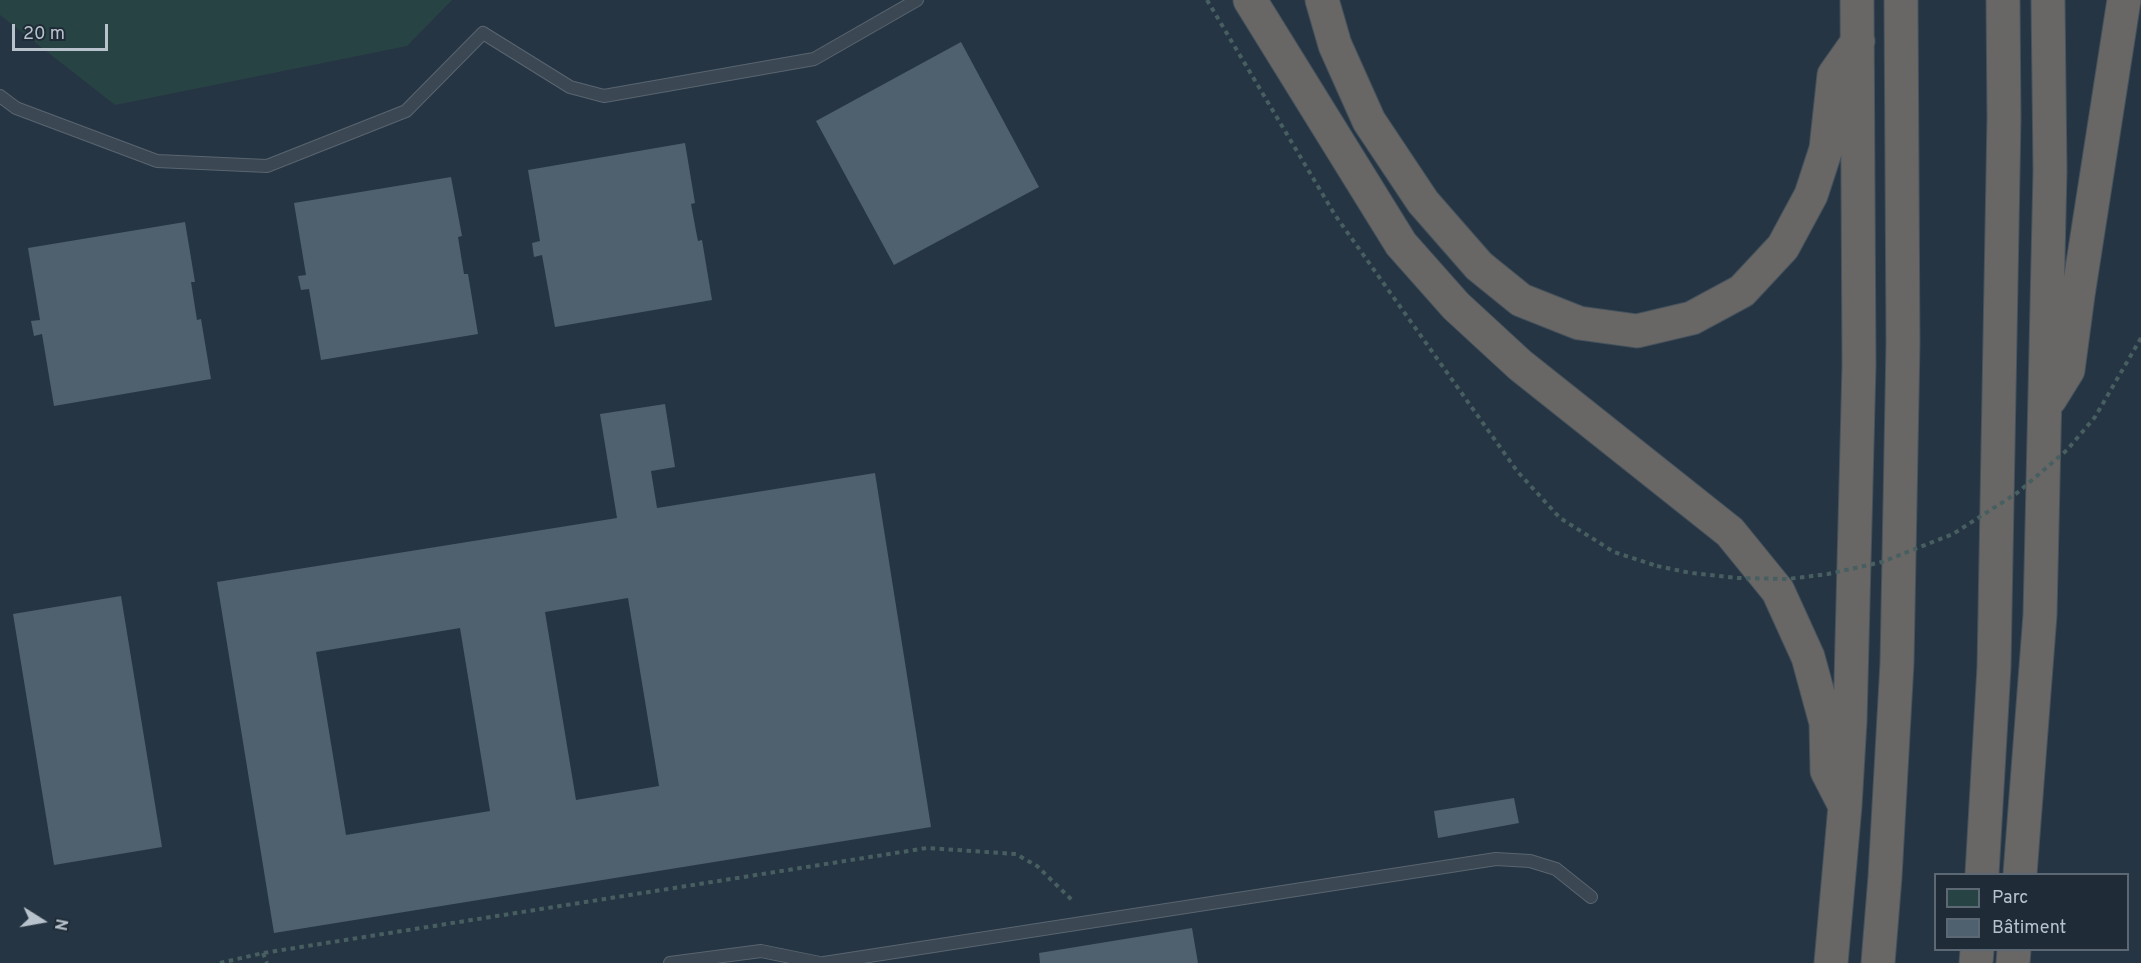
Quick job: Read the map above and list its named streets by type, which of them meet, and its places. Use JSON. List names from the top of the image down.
{
  "legend": ["Parc", "Bâtiment"],
  "scale_bar": "20 m",
  "north": "right"
}
